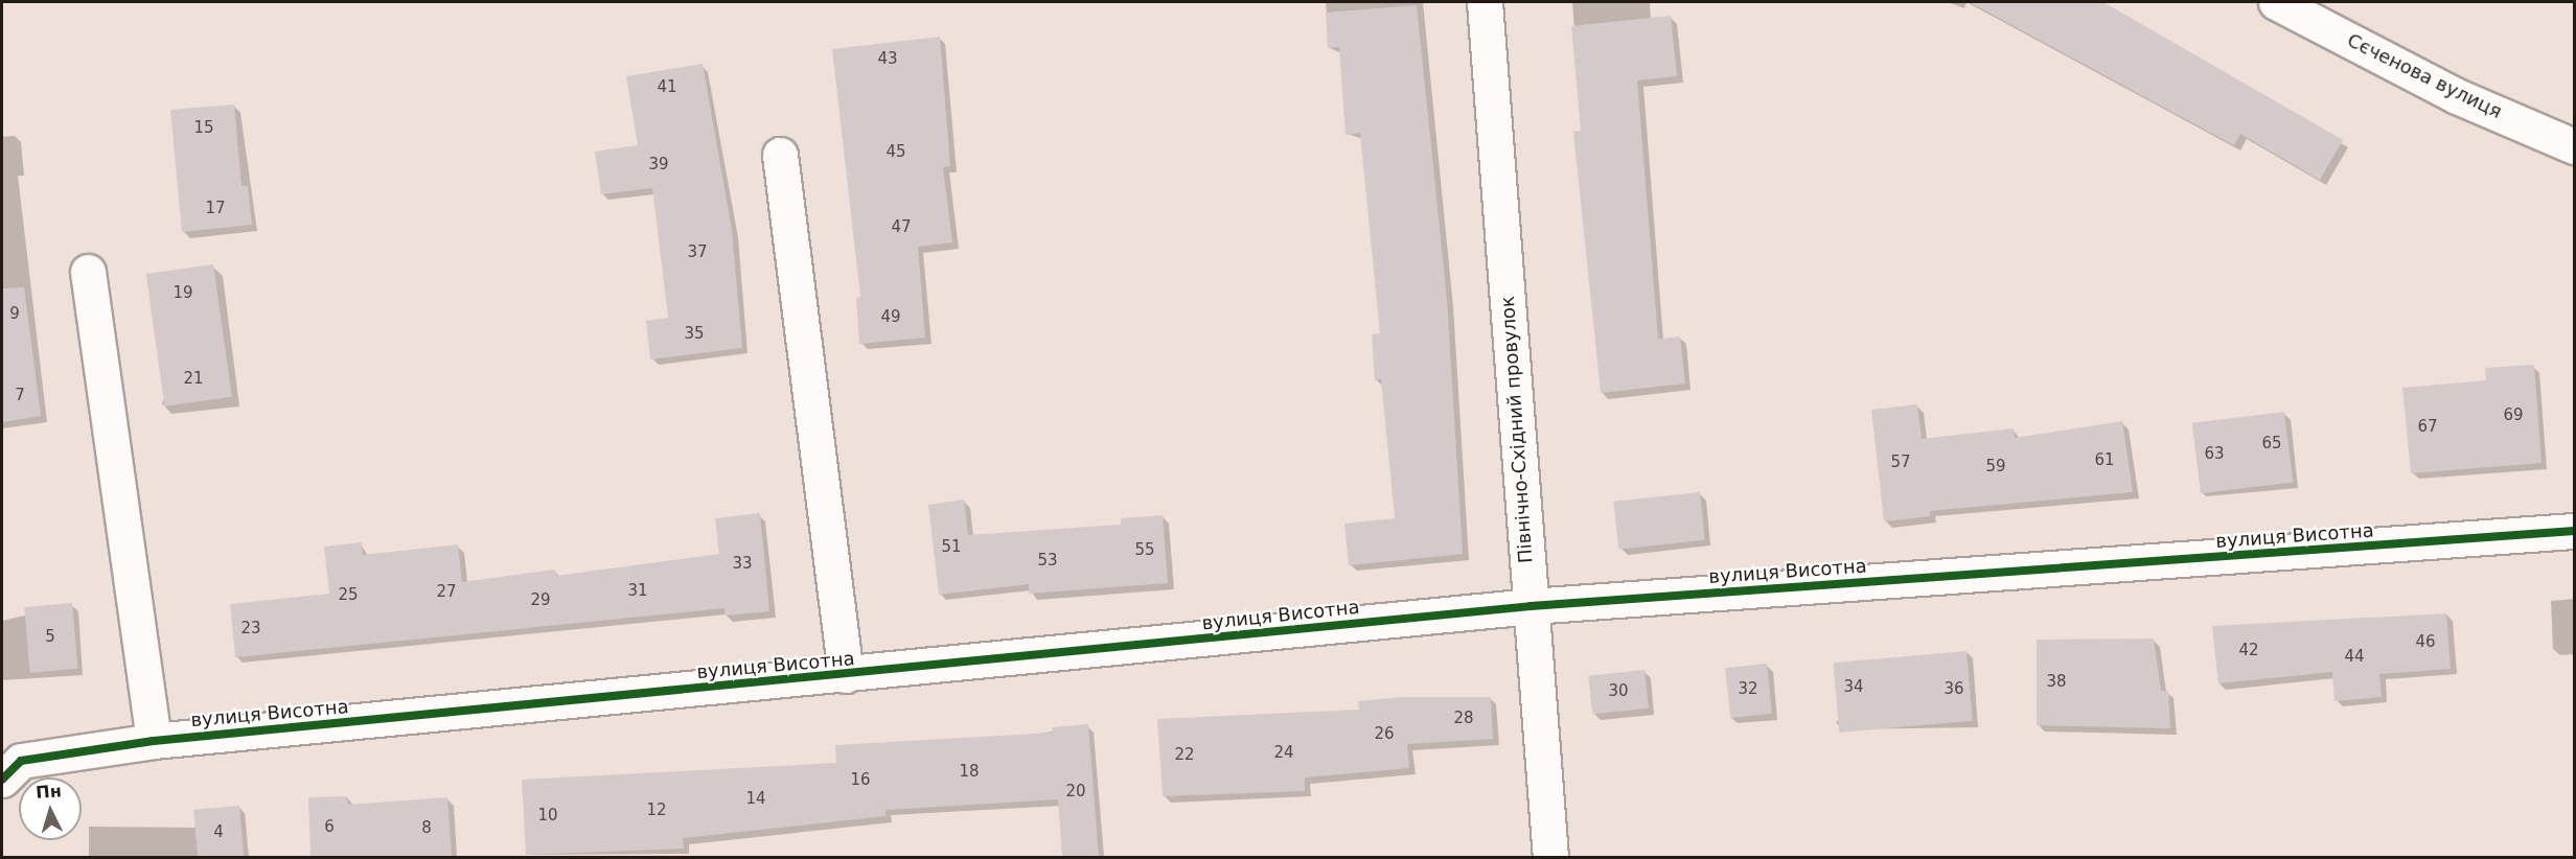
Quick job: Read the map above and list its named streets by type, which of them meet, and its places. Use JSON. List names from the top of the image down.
{
  "streets": {
    "street": ["Сєченова вулиця", "Північно-Східний провулок", "вулиця Висотна"]
  },
  "crossings": [
    ["Північно-Східний провулок", "вулиця Висотна"]
  ],
  "house_numbers": [
    "43",
    "41",
    "15",
    "45",
    "39",
    "17",
    "47",
    "37",
    "19",
    "9",
    "49",
    "35",
    "21",
    "7",
    "69",
    "67",
    "65",
    "63",
    "61",
    "57",
    "59",
    "51",
    "55",
    "53",
    "33",
    "31",
    "27",
    "25",
    "29",
    "23",
    "5",
    "46",
    "42",
    "44",
    "38",
    "34",
    "32",
    "36",
    "30",
    "28",
    "26",
    "24",
    "22",
    "18",
    "16",
    "20",
    "14",
    "12",
    "10",
    "6",
    "8",
    "4"
  ],
  "north": "top"
}
